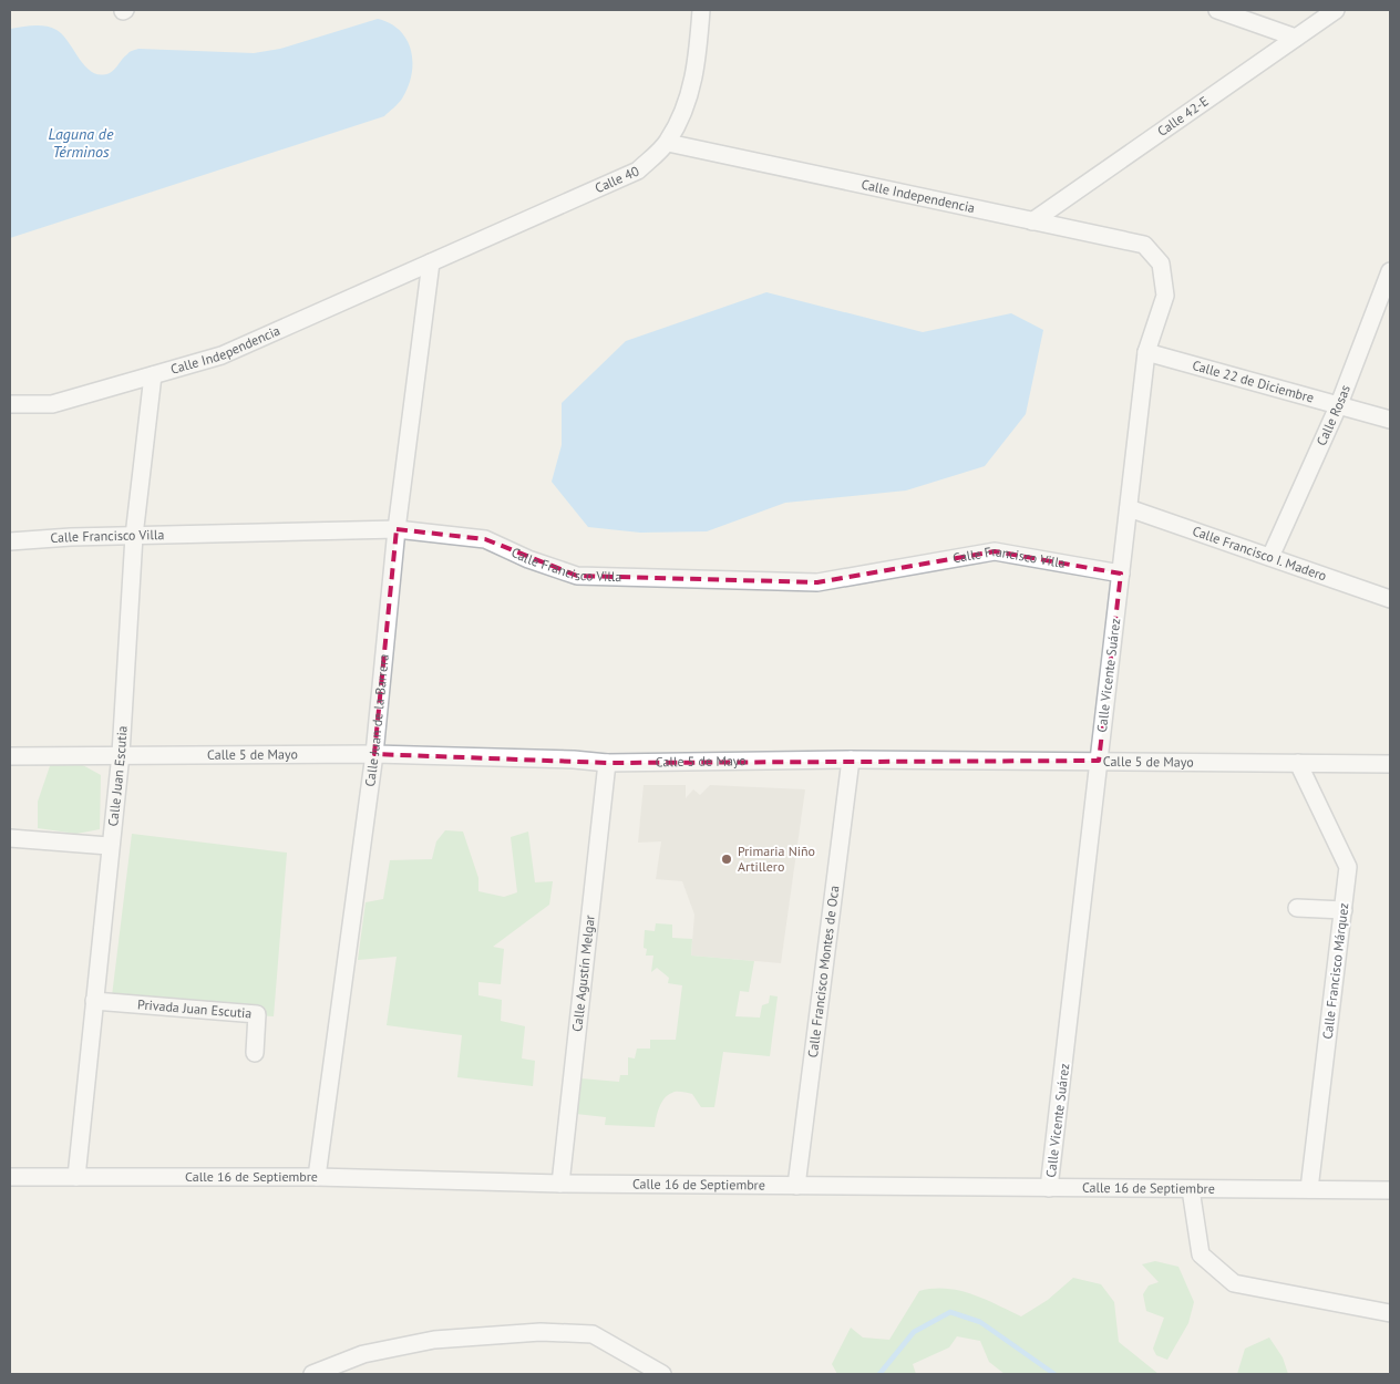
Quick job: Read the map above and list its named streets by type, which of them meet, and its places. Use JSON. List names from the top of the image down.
{
  "streets": {
    "street": [
      "Calle 42-E",
      "Calle 40",
      "Calle Independencia",
      "Calle 22 de Diciembre",
      "Calle Rosas",
      "Calle Francisco Villa",
      "Calle Francisco I. Madero",
      "Calle Vicente Suárez",
      "Calle Juan de la Barrera",
      "Calle 5 de Mayo",
      "Calle Juan Escutia",
      "Calle Francisco Márquez",
      "Calle Francisco Montes de Oca",
      "Calle Agustín Melgar",
      "Privada Juan Escutia",
      "Calle 16 de Septiembre"
    ]
  },
  "crossings": [
    ["Calle 42-E", "Calle Independencia"],
    ["Calle 40", "Calle Independencia"],
    ["Calle 40", "Calle Juan de la Barrera"],
    ["Calle Independencia", "Calle Vicente Suárez"],
    ["Calle Independencia", "Calle Juan de la Barrera"],
    ["Calle Independencia", "Calle Juan Escutia"],
    ["Calle 22 de Diciembre", "Calle Rosas"],
    ["Calle 22 de Diciembre", "Calle Vicente Suárez"],
    ["Calle Rosas", "Calle Francisco I. Madero"],
    ["Calle Francisco Villa", "Calle Vicente Suárez"],
    ["Calle Francisco Villa", "Calle Juan de la Barrera"],
    ["Calle Francisco Villa", "Calle Juan Escutia"],
    ["Calle Francisco I. Madero", "Calle Vicente Suárez"],
    ["Calle Vicente Suárez", "Calle 5 de Mayo"],
    ["Calle Vicente Suárez", "Calle 16 de Septiembre"],
    ["Calle Juan de la Barrera", "Calle 5 de Mayo"],
    ["Calle Juan de la Barrera", "Calle 16 de Septiembre"],
    ["Calle 5 de Mayo", "Calle Juan Escutia"],
    ["Calle 5 de Mayo", "Calle Francisco Márquez"],
    ["Calle 5 de Mayo", "Calle Francisco Montes de Oca"],
    ["Calle 5 de Mayo", "Calle Agustín Melgar"],
    ["Calle Juan Escutia", "Privada Juan Escutia"],
    ["Calle Juan Escutia", "Calle 16 de Septiembre"],
    ["Calle Francisco Márquez", "Calle 16 de Septiembre"],
    ["Calle Francisco Montes de Oca", "Calle 16 de Septiembre"],
    ["Calle Agustín Melgar", "Calle 16 de Septiembre"]
  ],
  "water": ["Laguna de Términos"],
  "places": ["Primaria Niño Artillero"]
}
